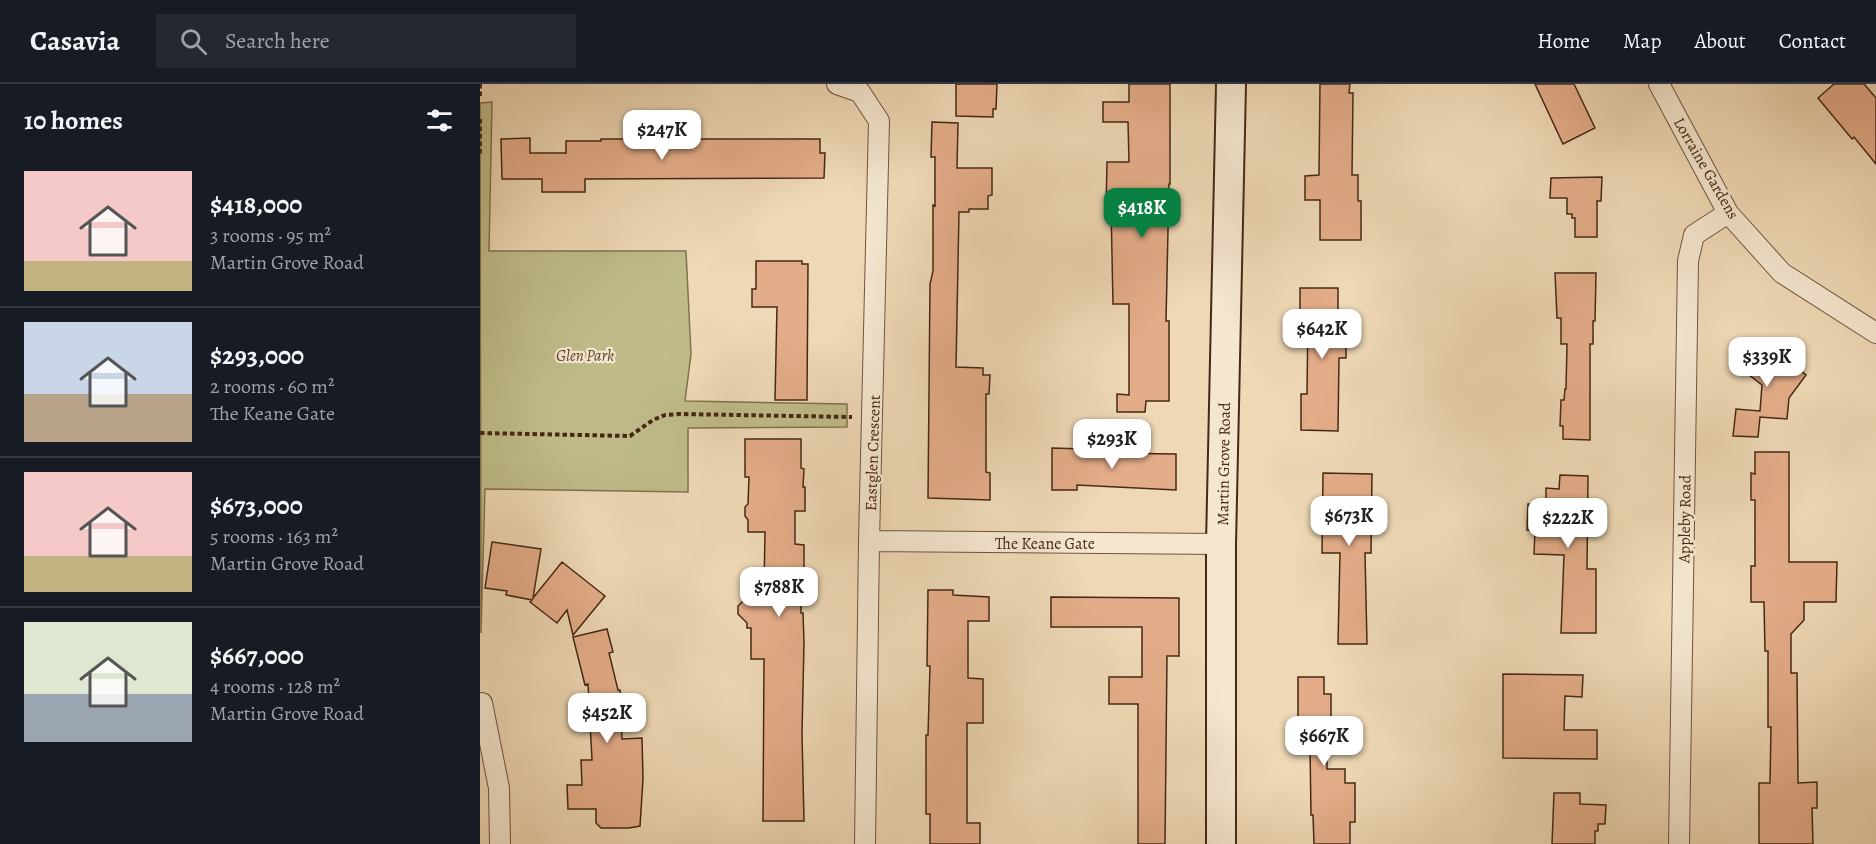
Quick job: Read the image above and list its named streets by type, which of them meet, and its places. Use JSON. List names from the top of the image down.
{
  "streets": {
    "main road": ["Martin Grove Road"],
    "street": [
      "Lorraine Gardens",
      "Eastglen Crescent",
      "Appleby Road",
      "The Keane Gate"
    ]
  },
  "crossings": [
    ["Lorraine Gardens", "Appleby Road"],
    ["Eastglen Crescent", "The Keane Gate"],
    ["Martin Grove Road", "The Keane Gate"]
  ],
  "parks": ["Glen Park"],
  "page": {
    "header": "Casavia",
    "search": "Search here",
    "nav": [
      "Home",
      "Map",
      "About",
      "Contact"
    ],
    "heading": "10 homes",
    "price": [
      "$247K",
      "$418K",
      "$642K",
      "$339K",
      "$293K",
      "$673K",
      "$222K",
      "$788K",
      "$452K",
      "$667K"
    ],
    "list": [
      {
        "name": "$418,000",
        "note": "3 rooms · 95 m² · Martin Grove Road"
      },
      {
        "name": "$293,000",
        "note": "2 rooms · 60 m² · The Keane Gate"
      },
      {
        "name": "$673,000",
        "note": "5 rooms · 163 m² · Martin Grove Road"
      },
      {
        "name": "$667,000",
        "note": "4 rooms · 128 m² · Martin Grove Road"
      }
    ]
  }
}
